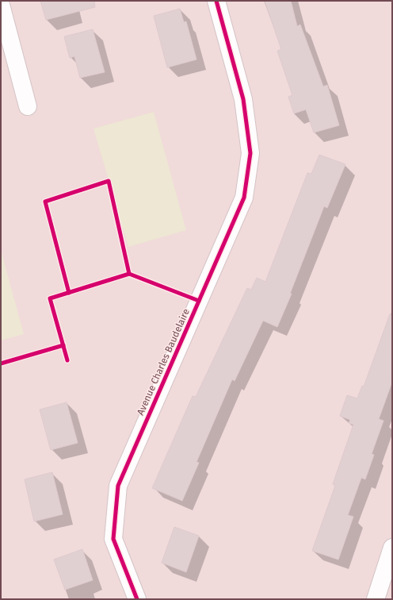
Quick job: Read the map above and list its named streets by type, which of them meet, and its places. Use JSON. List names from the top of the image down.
{
  "streets": {
    "street": ["Avenue Charles Baudelaire"]
  }
}
